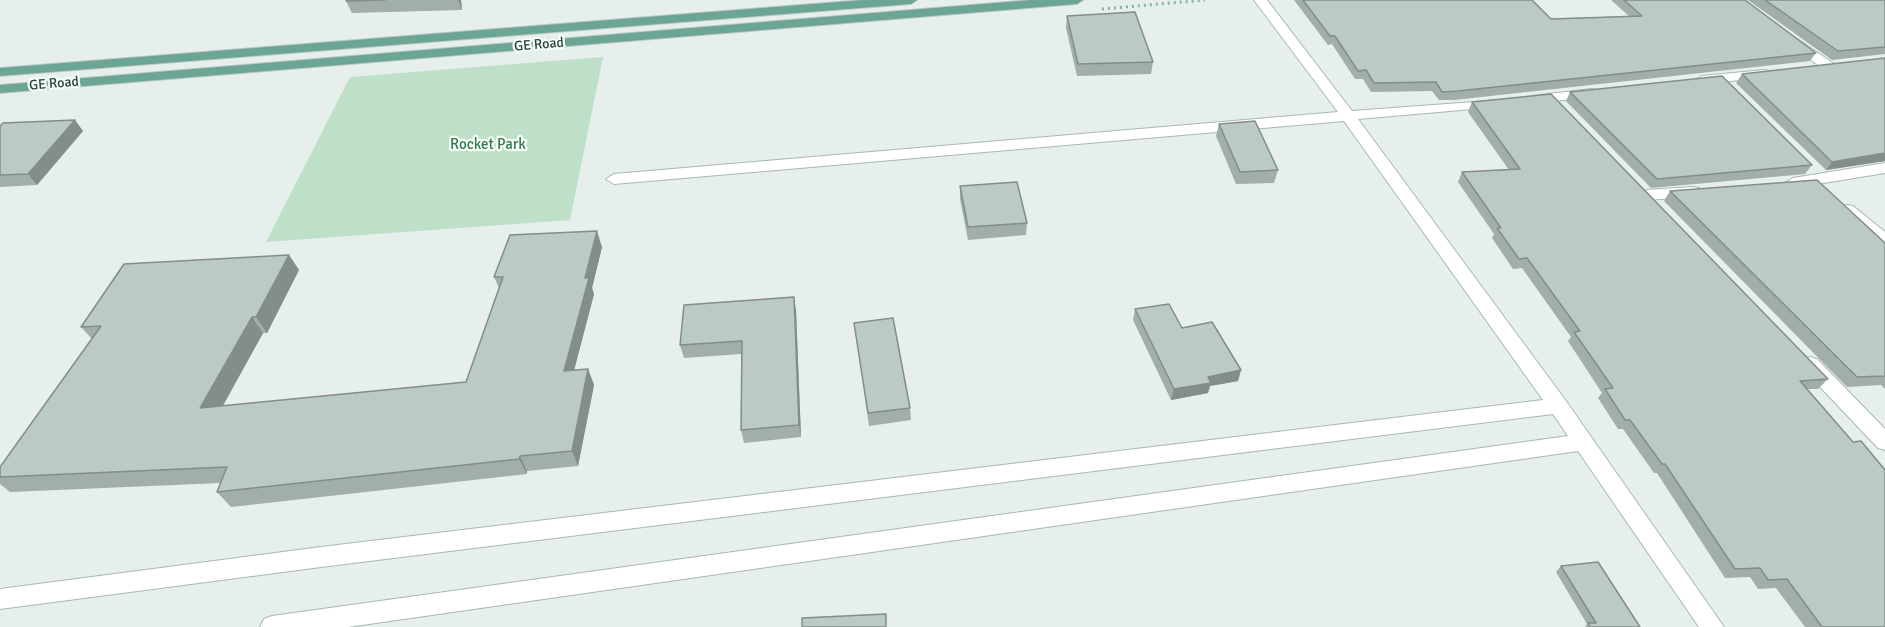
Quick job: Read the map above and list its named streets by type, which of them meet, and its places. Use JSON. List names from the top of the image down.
{
  "streets": {
    "main road": ["GE Road"]
  },
  "parks": ["Rocket Park"]
}
